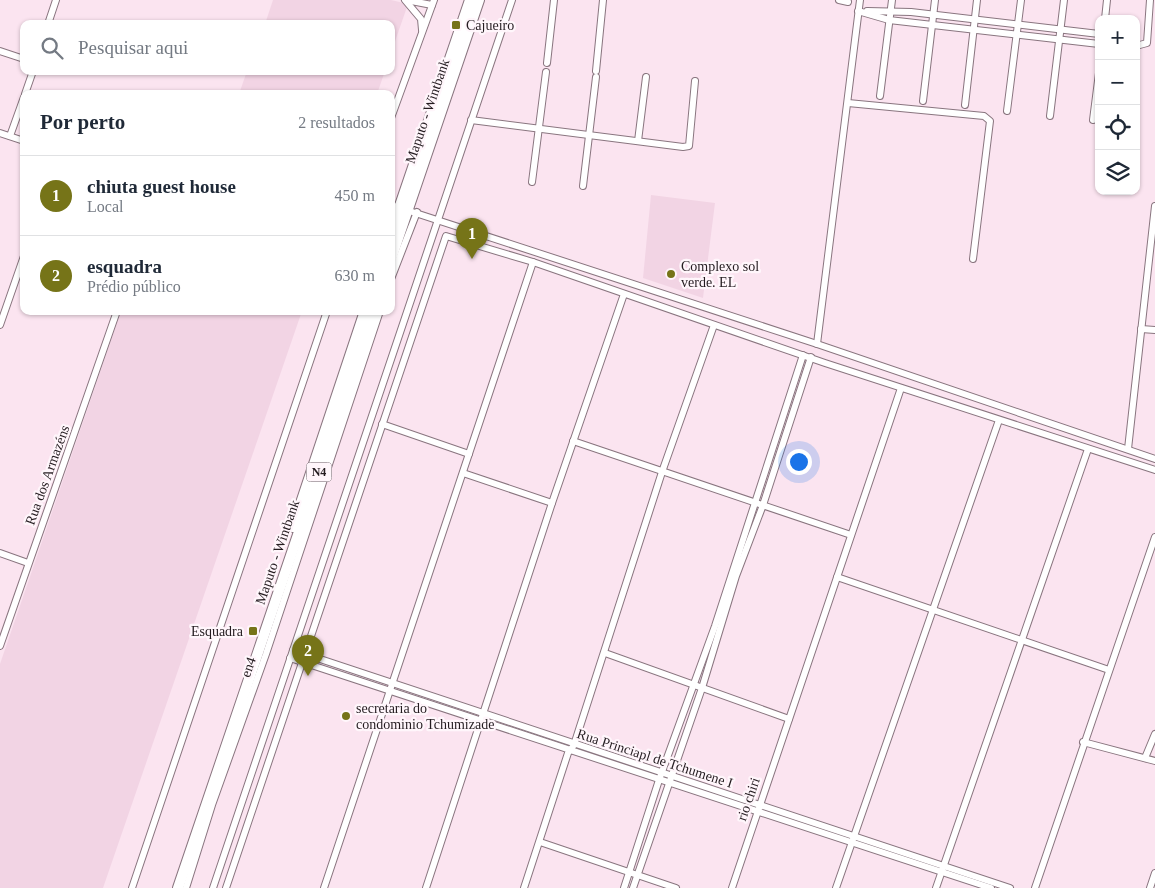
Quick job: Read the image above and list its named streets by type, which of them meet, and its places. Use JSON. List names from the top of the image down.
{
  "streets": {
    "highway": ["Maputo - Wintbank", "N4"],
    "street": [
      "Rua dos Armazéns",
      "en4",
      "Rua Princiapl de Tchumene I",
      "rio chiri"
    ]
  },
  "crossings": [
    ["Rua Princiapl de Tchumene I", "rio chiri"]
  ],
  "places": {
    "transit": ["Cajueiro", "Esquadra"],
    "other": ["Complexo sol verde. EL", "secretaria do condominio Tchumizade"]
  },
  "page": {
    "map_buttons": ["+", "−"],
    "search": "Pesquisar aqui",
    "heading": ["Por perto", "2 resultados"],
    "list": [
      {
        "mark": "1",
        "name": "chiuta guest house",
        "note": "Local",
        "value": "450 m"
      },
      {
        "mark": "2",
        "name": "esquadra",
        "note": "Prédio público",
        "value": "630 m"
      }
    ],
    "pins": ["1", "2"]
  }
}
